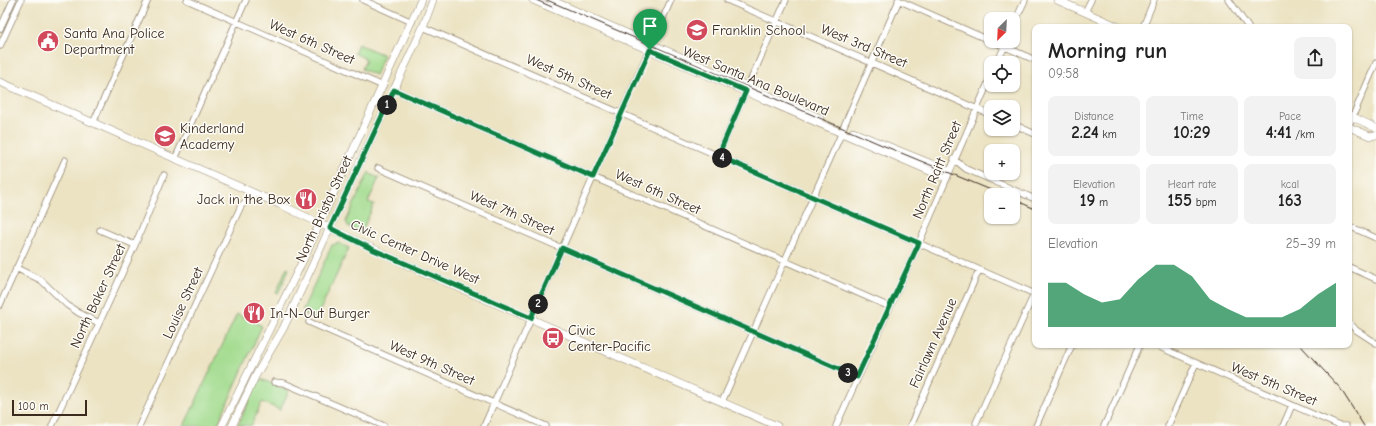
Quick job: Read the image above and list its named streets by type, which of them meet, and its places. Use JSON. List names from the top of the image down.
{
  "streets": {
    "main road": ["West Santa Ana Boulevard", "North Bristol Street", "Civic Center Drive West"],
    "street": [
      "West 6th Street",
      "West 3rd Street",
      "West 5th Street",
      "North Raitt Street",
      "West 7th Street",
      "North Baker Street",
      "Louise Street",
      "Fairlawn Avenue",
      "West 9th Street"
    ]
  },
  "crossings": [
    ["West 6th Street", "North Raitt Street"],
    ["West 6th Street", "North Bristol Street"],
    ["West 3rd Street", "North Raitt Street"],
    ["West 5th Street", "North Raitt Street"],
    ["West 5th Street", "North Bristol Street"],
    ["West 5th Street", "Fairlawn Avenue"],
    ["West Santa Ana Boulevard", "North Raitt Street"],
    ["North Raitt Street", "West 7th Street"],
    ["North Bristol Street", "Civic Center Drive West"],
    ["Civic Center Drive West", "Louise Street"]
  ],
  "places": {
    "school or university": ["Franklin School", "Kinderland Academy"],
    "public building": ["Santa Ana Police Department"],
    "restaurant": ["Jack in the Box", "In-N-Out Burger"],
    "bus stop": ["Civic Center-Pacific"]
  },
  "scale_bar": "100 m",
  "north": "bottom left",
  "page": {
    "map_buttons": ["+", "−"],
    "heading": ["Morning run", "09:58"],
    "stats": [
      ["Distance", "2.24 km"],
      ["Time", "10:29"],
      ["Pace", "4:41 /km"],
      ["Elevation", "19 m"],
      ["Heart rate", "155 bpm"],
      ["kcal", "163"]
    ],
    "pins": [
      "1",
      "4",
      "2",
      "3"
    ],
    "chart": ["Elevation", "25–39 m"],
    "scale": "100 m"
  }
}
